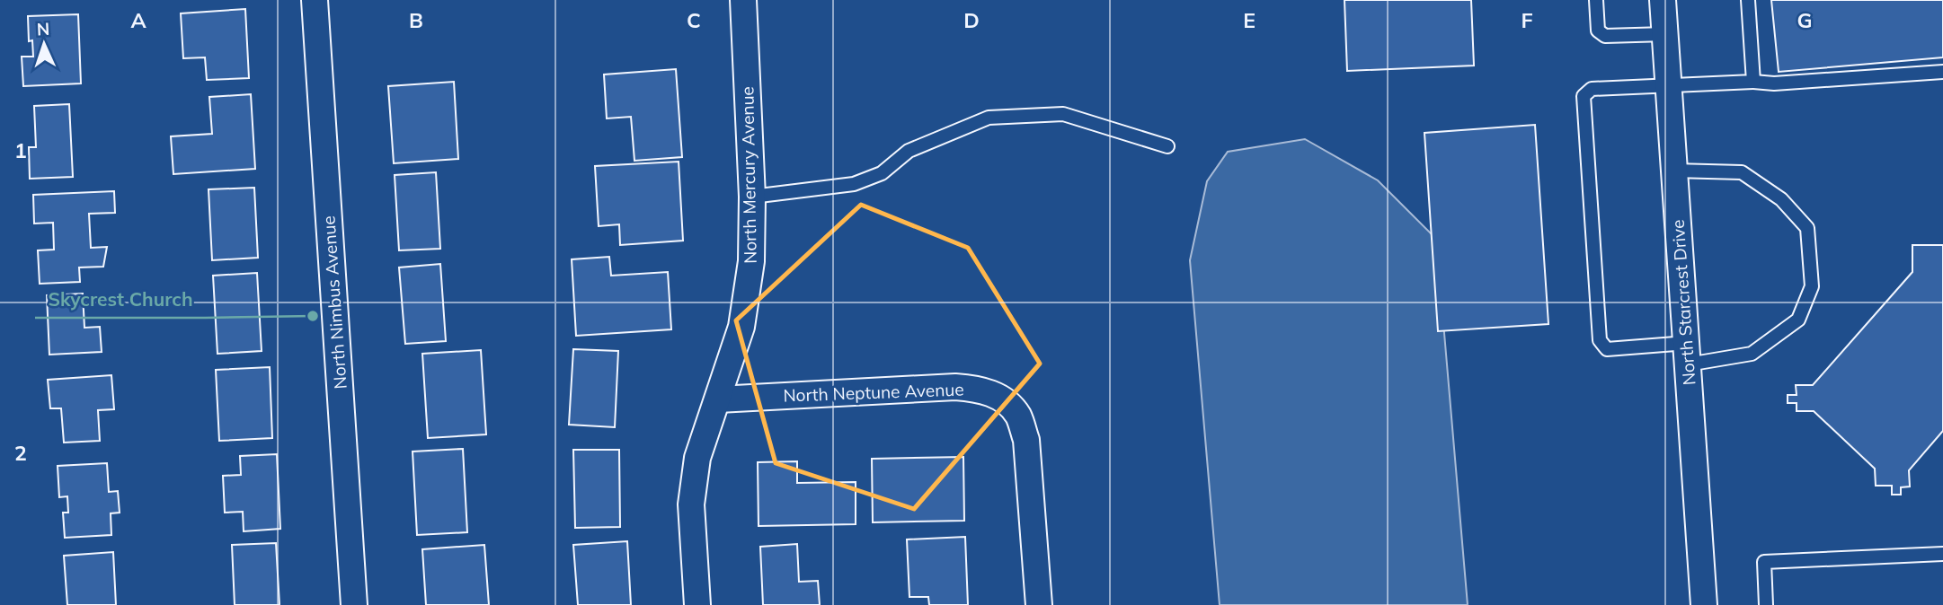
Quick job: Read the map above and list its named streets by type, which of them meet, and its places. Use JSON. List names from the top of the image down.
{
  "streets": {
    "street": [
      "North Mercury Avenue",
      "North Nimbus Avenue",
      "North Starcrest Drive",
      "North Neptune Avenue"
    ]
  },
  "crossings": [
    ["North Mercury Avenue", "North Neptune Avenue"]
  ],
  "places": ["Skycrest Church"],
  "north": "top",
  "grid": {
    "columns": [
      "A",
      "B",
      "C",
      "D",
      "E",
      "F",
      "G"
    ],
    "rows": ["1", "2"]
  }
}
